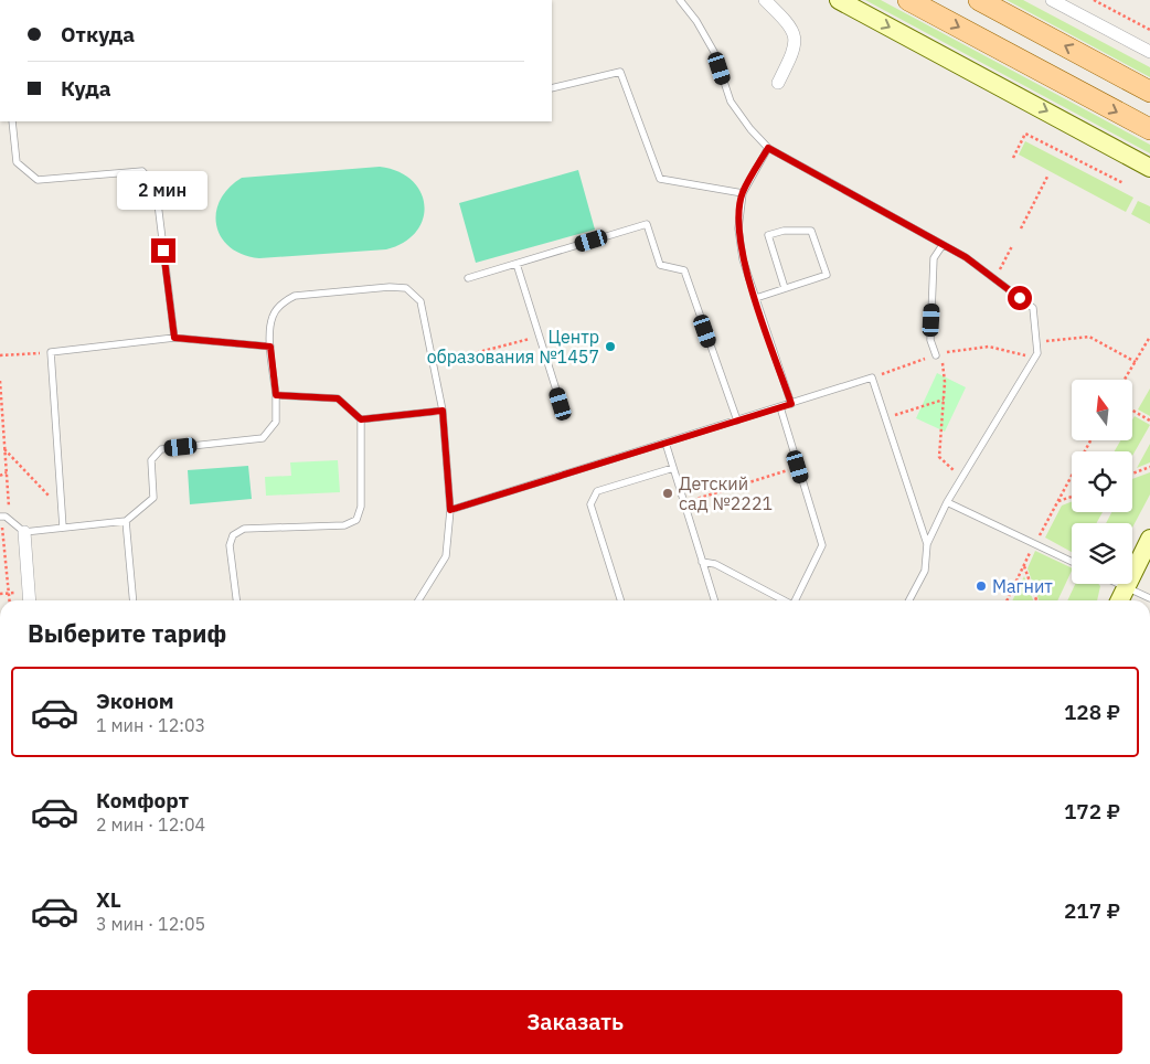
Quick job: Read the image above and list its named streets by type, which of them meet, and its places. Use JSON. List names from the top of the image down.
{
  "places": ["Центр образования №1457", "Детский сад №2221", "Магнит"],
  "north": "top",
  "page": {
    "banner": ["Откуда", "Куда"],
    "bubble": "2 мин",
    "heading": "Выберите тариф",
    "list": [
      {
        "name": "Эконом",
        "note": "1 мин · 12:03",
        "value": "128 ₽"
      },
      {
        "name": "Комфорт",
        "note": "2 мин · 12:04",
        "value": "172 ₽"
      },
      {
        "name": "XL",
        "note": "3 мин · 12:05",
        "value": "217 ₽"
      }
    ],
    "buttons": "Заказать"
  }
}
